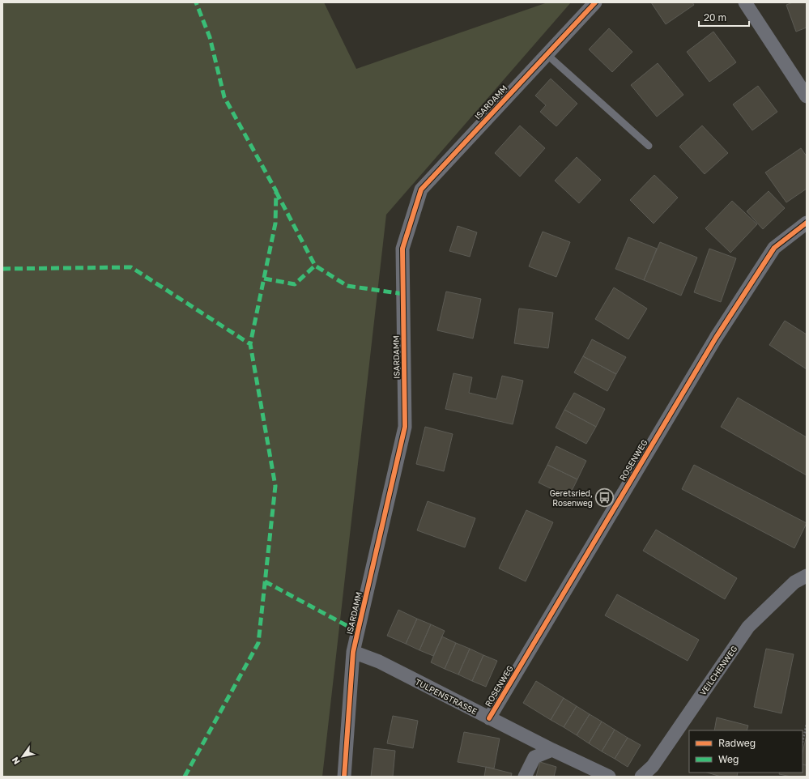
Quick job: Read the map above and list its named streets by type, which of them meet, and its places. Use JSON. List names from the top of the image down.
{
  "streets": {
    "street": [
      "ISARDAMM",
      "ROSENWEG",
      "VEILCHENWEG",
      "TULPENSTRASSE"
    ]
  },
  "crossings": [
    ["ISARDAMM", "TULPENSTRASSE"],
    ["ROSENWEG", "TULPENSTRASSE"]
  ],
  "places": {
    "bus stop": ["Geretsried, Rosenweg"]
  },
  "legend": ["Radweg", "Weg"],
  "scale_bar": "20 m",
  "north": "bottom left"
}
